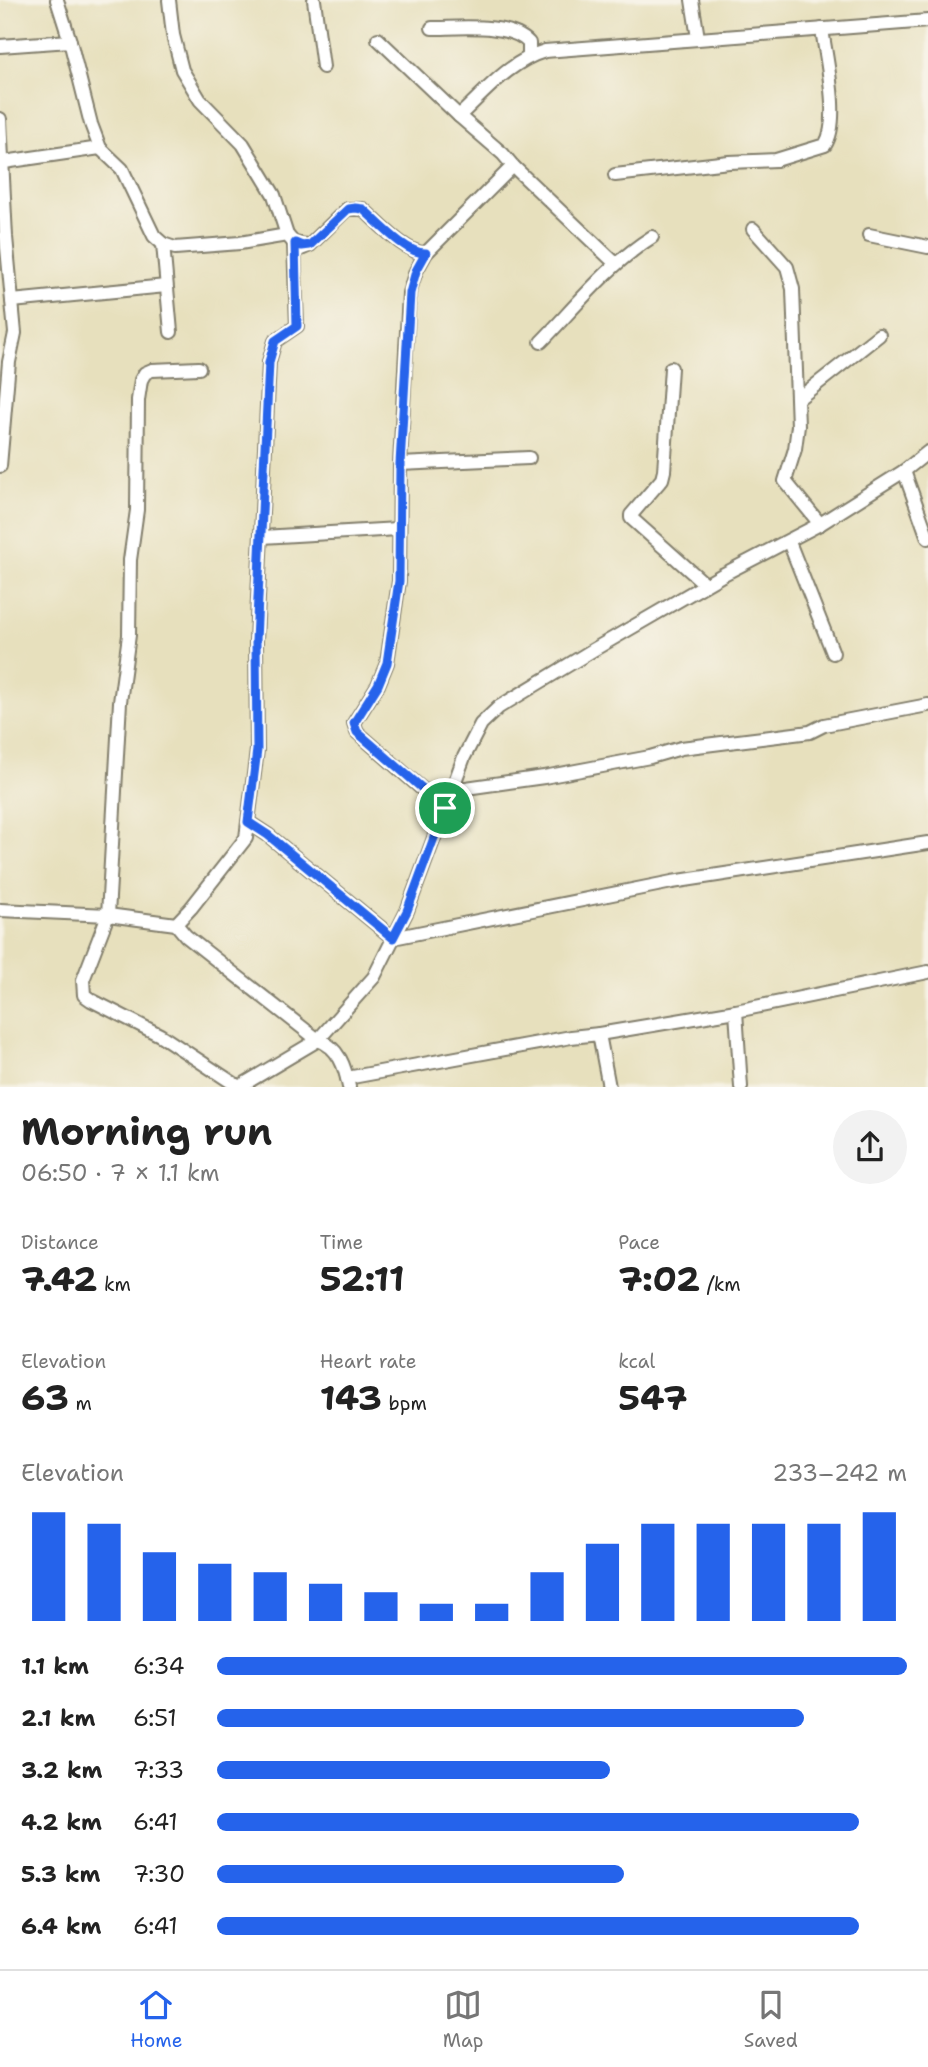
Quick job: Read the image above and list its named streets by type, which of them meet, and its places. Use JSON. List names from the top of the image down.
{
  "page": {
    "heading": ["Morning run", "06:50 · 7 × 1.1 km"],
    "stats": [
      ["Distance", "7.42 km"],
      ["Time", "52:11"],
      ["Pace", "7:02 /km"],
      ["Elevation", "63 m"],
      ["Heart rate", "143 bpm"],
      ["kcal", "547"]
    ],
    "chart": ["Elevation", "233–242 m"],
    "list": [
      {
        "name": "1.1 km",
        "note": "6:34"
      },
      {
        "name": "2.1 km",
        "note": "6:51"
      },
      {
        "name": "3.2 km",
        "note": "7:33"
      },
      {
        "name": "4.2 km",
        "note": "6:41"
      },
      {
        "name": "5.3 km",
        "note": "7:30"
      },
      {
        "name": "6.4 km",
        "note": "6:41"
      }
    ],
    "tabs": ["Home", "Map", "Saved"]
  }
}
